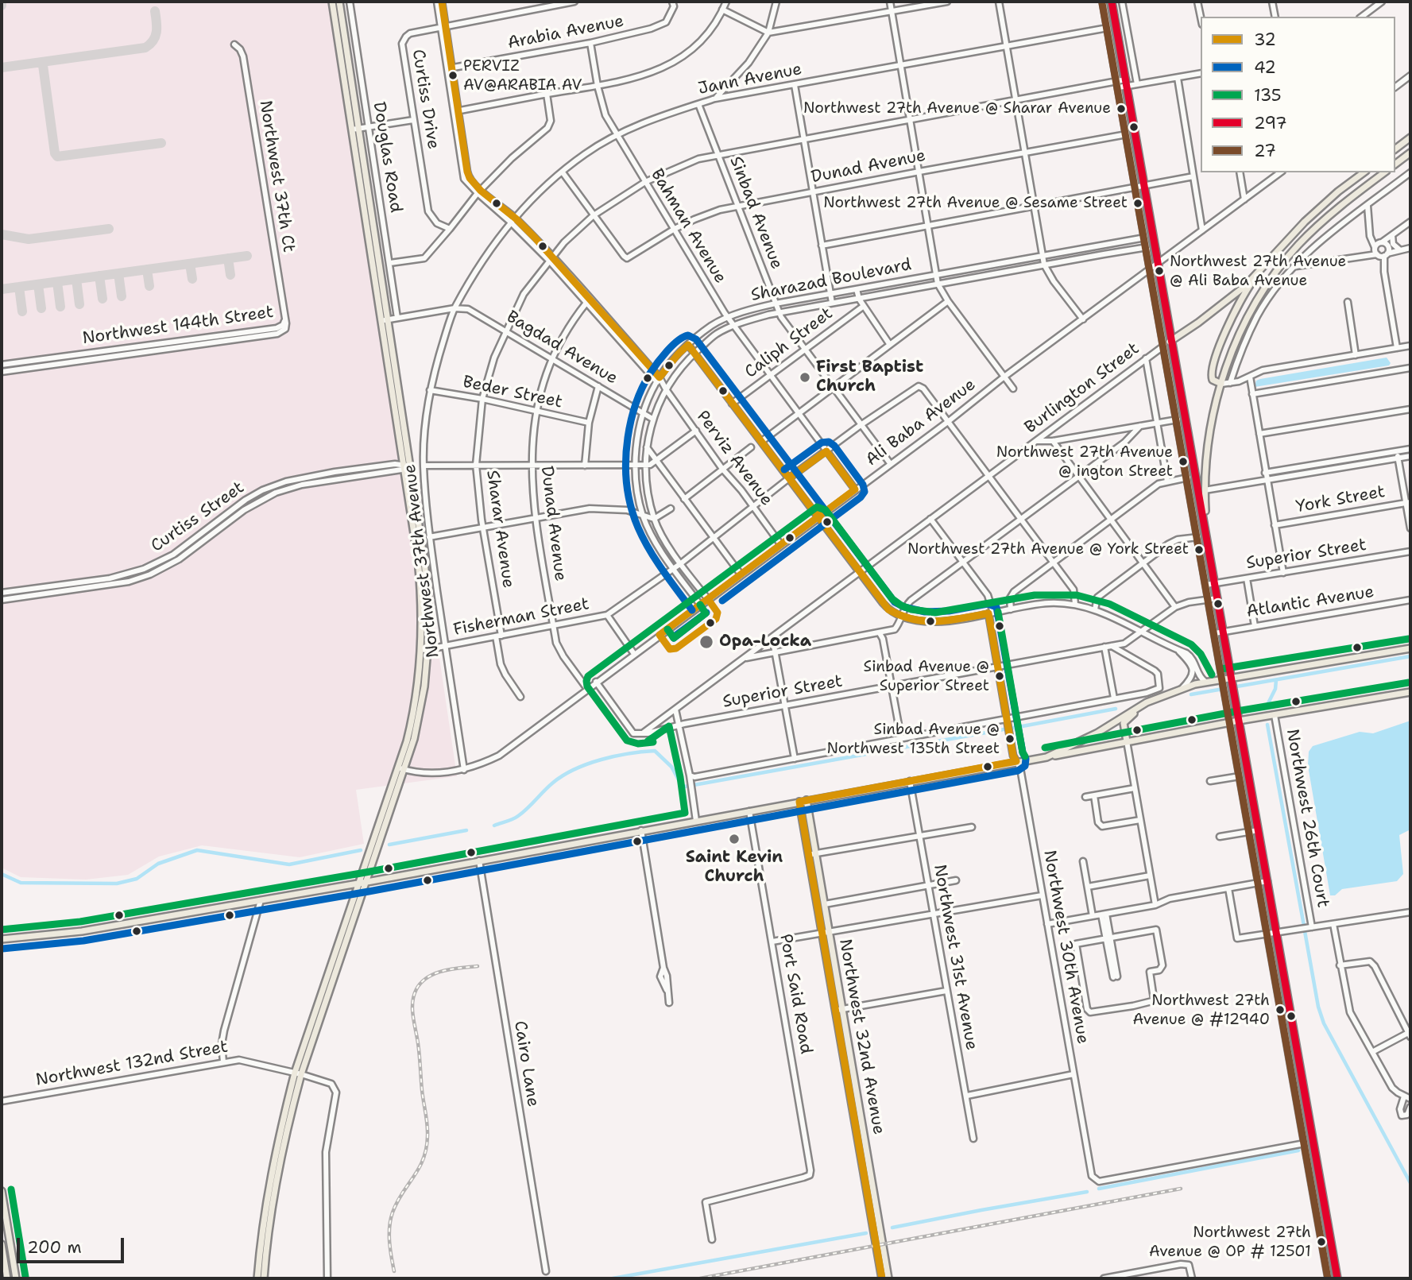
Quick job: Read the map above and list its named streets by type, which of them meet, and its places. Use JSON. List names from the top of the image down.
{
  "streets": {
    "main road": ["Northwest 32nd Avenue"],
    "street": [
      "Arabia Avenue",
      "Jann Avenue",
      "Curtiss Drive",
      "Douglas Road",
      "Dunad Avenue",
      "Northwest 37th Ct",
      "Sinbad Avenue",
      "Bahman Avenue",
      "Sharazad Boulevard",
      "Northwest 144th Street",
      "Caliph Street",
      "Bagdad Avenue",
      "Burlington Street",
      "Beder Street",
      "Ali Baba Avenue",
      "Perviz Avenue",
      "York Street",
      "Curtiss Street",
      "Sharar Avenue",
      "Superior Street",
      "Northwest 37th Avenue",
      "Atlantic Avenue",
      "Fisherman Street",
      "Northwest 26th Court",
      "Northwest 30th Avenue",
      "Northwest 31st Avenue",
      "Port Said Road",
      "Northwest 132nd Street",
      "Cairo Lane"
    ]
  },
  "crossings": [
    ["Arabia Avenue", "Bahman Avenue"],
    ["Arabia Avenue", "Perviz Avenue"],
    ["Jann Avenue", "Sinbad Avenue"],
    ["Jann Avenue", "Bahman Avenue"],
    ["Jann Avenue", "Bagdad Avenue"],
    ["Jann Avenue", "Beder Street"],
    ["Jann Avenue", "Perviz Avenue"],
    ["Jann Avenue", "Northwest 37th Avenue"],
    ["Curtiss Drive", "Perviz Avenue"],
    ["Dunad Avenue", "Sinbad Avenue"],
    ["Dunad Avenue", "Bahman Avenue"],
    ["Dunad Avenue", "Bagdad Avenue"],
    ["Dunad Avenue", "Beder Street"],
    ["Dunad Avenue", "Ali Baba Avenue"],
    ["Dunad Avenue", "Perviz Avenue"],
    ["Dunad Avenue", "Sharar Avenue"],
    ["Dunad Avenue", "Fisherman Street"],
    ["Northwest 37th Ct", "Northwest 144th Street"],
    ["Sinbad Avenue", "Sharazad Boulevard"],
    ["Sinbad Avenue", "Caliph Street"],
    ["Sinbad Avenue", "Ali Baba Avenue"],
    ["Sinbad Avenue", "Sharar Avenue"],
    ["Sinbad Avenue", "Fisherman Street"],
    ["Bahman Avenue", "Sharazad Boulevard"],
    ["Bahman Avenue", "Caliph Street"],
    ["Bahman Avenue", "Ali Baba Avenue"],
    ["Bahman Avenue", "Sharar Avenue"],
    ["Bahman Avenue", "Fisherman Street"],
    ["Sharazad Boulevard", "Bagdad Avenue"],
    ["Sharazad Boulevard", "Ali Baba Avenue"],
    ["Sharazad Boulevard", "Perviz Avenue"],
    ["Sharazad Boulevard", "Fisherman Street"],
    ["Bagdad Avenue", "Sharar Avenue"],
    ["Burlington Street", "Superior Street"],
    ["Beder Street", "Sharar Avenue"],
    ["Ali Baba Avenue", "Perviz Avenue"],
    ["Ali Baba Avenue", "Northwest 37th Avenue"],
    ["Ali Baba Avenue", "Fisherman Street"],
    ["Perviz Avenue", "Sharar Avenue"],
    ["Perviz Avenue", "Fisherman Street"],
    ["Sharar Avenue", "Fisherman Street"],
    ["Northwest 37th Avenue", "Fisherman Street"]
  ],
  "places": [
    "PERVIZ AV@ARABIA AV",
    "Northwest 27th Avenue @ Sharar Avenue",
    "Northwest 27th Avenue @ Sesame Street",
    "Northwest 27th Avenue @ Ali Baba Avenue",
    "First Baptist Church",
    "Northwest 27th Avenue @ ington Street",
    "Northwest 27th Avenue @ York Street",
    "Opa-Locka",
    "Sinbad Avenue @ Superior Street",
    "Sinbad Avenue @ Northwest 135th Street",
    "Saint Kevin Church",
    "Northwest 27th Avenue @ #12940",
    "Northwest 27th Avenue @ OP # 12501"
  ],
  "lines": [
    "transit line 32",
    "transit line 297",
    "transit line 27",
    "transit line 42",
    "transit line 135"
  ],
  "legend": [
    "32",
    "42",
    "135",
    "297",
    "27"
  ],
  "scale_bar": "200 m"
}
